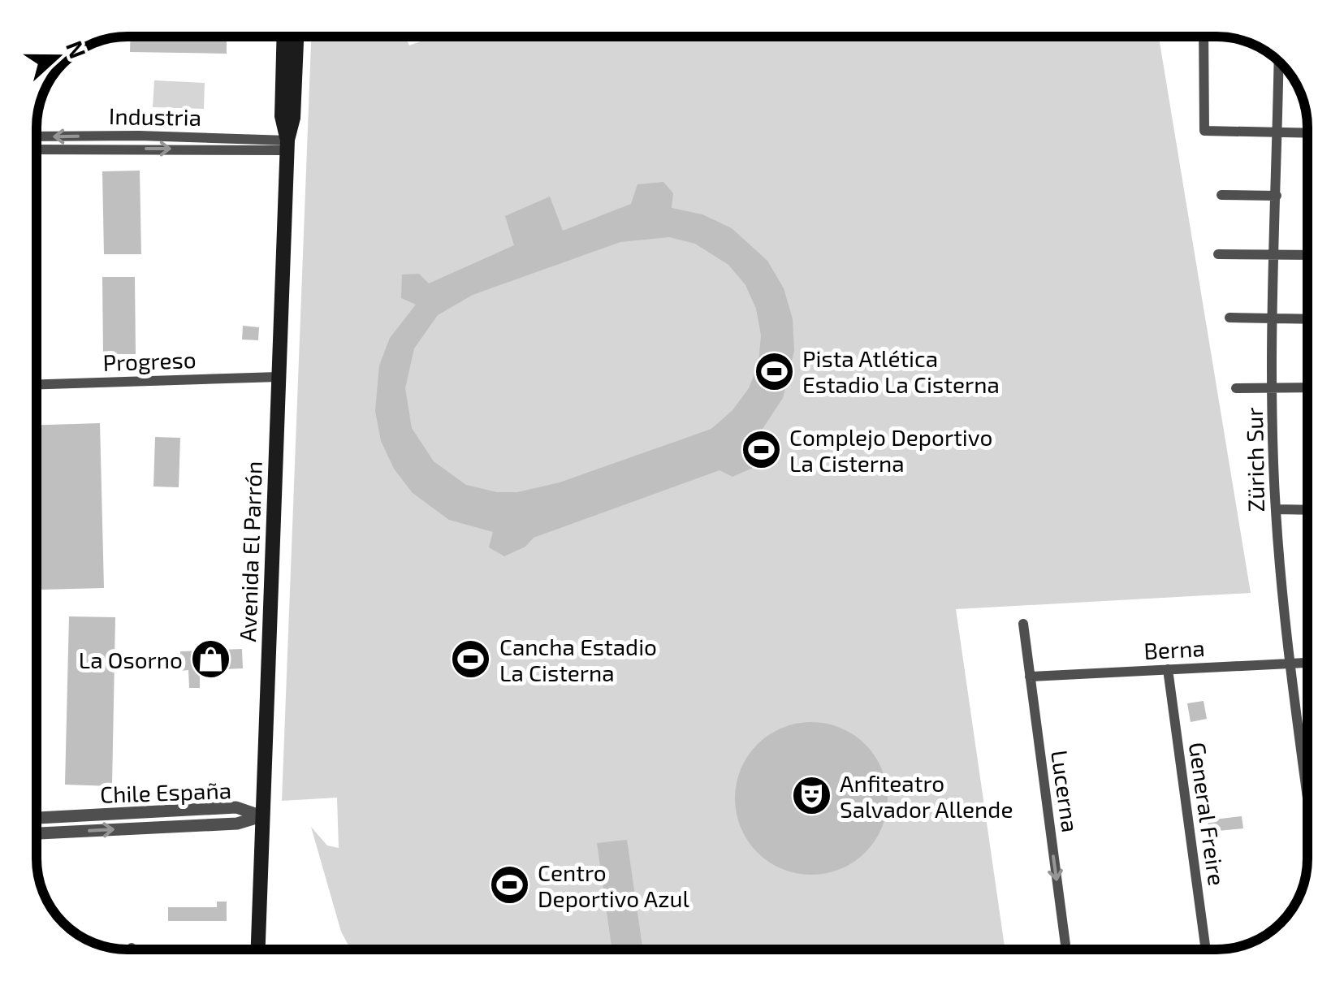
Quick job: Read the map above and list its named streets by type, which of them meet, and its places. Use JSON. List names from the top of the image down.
{
  "streets": {
    "main road": ["Avenida El Parrón"],
    "street": [
      "Industria",
      "Progreso",
      "Zürich Sur",
      "Berna",
      "Lucerna",
      "Chile España",
      "General Freire"
    ]
  },
  "crossings": [
    ["Industria", "Avenida El Parrón"],
    ["Progreso", "Avenida El Parrón"],
    ["Zürich Sur", "Berna"],
    ["Avenida El Parrón", "Chile España"],
    ["Berna", "Lucerna"],
    ["Berna", "General Freire"]
  ],
  "one_way": ["Lucerna"],
  "places": {
    "sports": [
      "Pista Atlética Estadio La Cisterna",
      "Complejo Deportivo La Cisterna",
      "Cancha Estadio La Cisterna",
      "Centro Deportivo Azul"
    ],
    "shop": ["La Osorno"],
    "theatre": ["Anfiteatro Salvador Allende"]
  },
  "north": "right"
}
